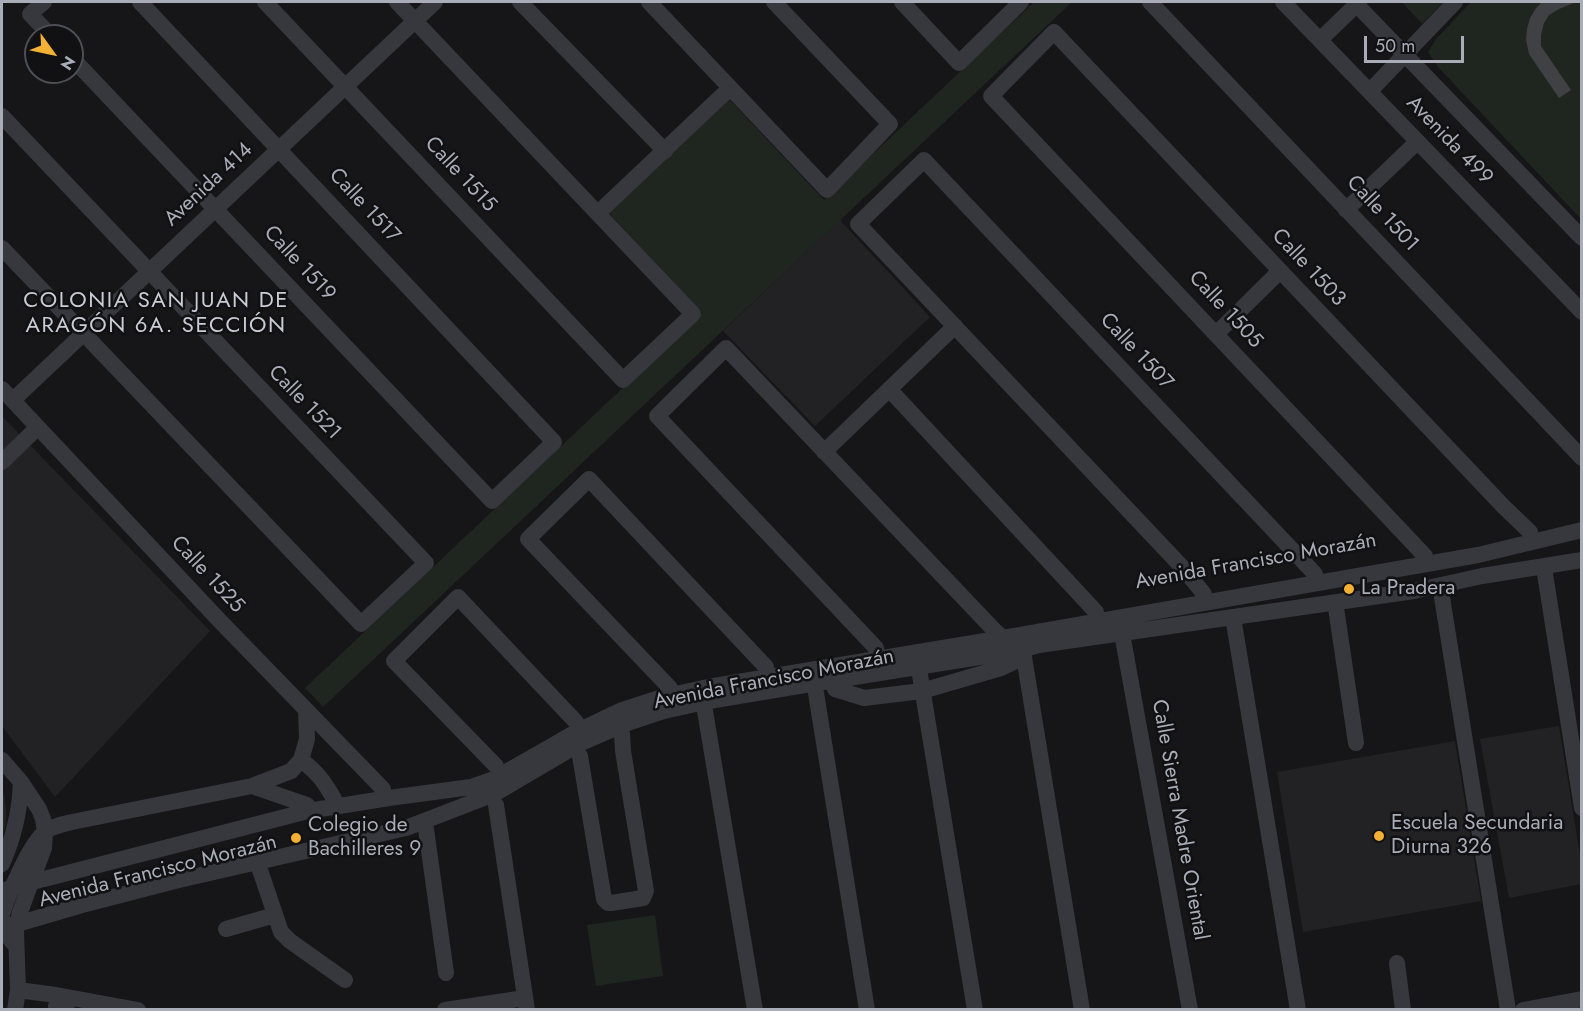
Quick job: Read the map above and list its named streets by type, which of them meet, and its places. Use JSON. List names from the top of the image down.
{
  "streets": {
    "street": [
      "Avenida 499",
      "Calle 1515",
      "Avenida 414",
      "Calle 1517",
      "Calle 1501",
      "Calle 1519",
      "Calle 1503",
      "Calle 1505",
      "Calle 1507",
      "Calle 1521",
      "Avenida Francisco Morazán",
      "Calle 1525",
      "Calle Sierra Madre Oriental"
    ]
  },
  "crossings": [
    ["Calle 1515", "Avenida 414"],
    ["Avenida 414", "Calle 1517"],
    ["Avenida 414", "Calle 1519"],
    ["Avenida 414", "Calle 1521"],
    ["Avenida 414", "Calle 1525"],
    ["Calle 1517", "Calle 1519"],
    ["Calle 1503", "Calle 1505"],
    ["Calle 1503", "Avenida Francisco Morazán"],
    ["Calle 1505", "Avenida Francisco Morazán"],
    ["Calle 1507", "Avenida Francisco Morazán"],
    ["Avenida Francisco Morazán", "Calle 1525"],
    ["Avenida Francisco Morazán", "Calle Sierra Madre Oriental"]
  ],
  "districts": ["COLONIA SAN JUAN DE ARAGÓN 6A. SECCIÓN"],
  "places": ["La Pradera", "Escuela Secundaria Diurna 326", "Colegio de Bachilleres 9"],
  "scale_bar": "50 m",
  "north": "bottom right"
}
